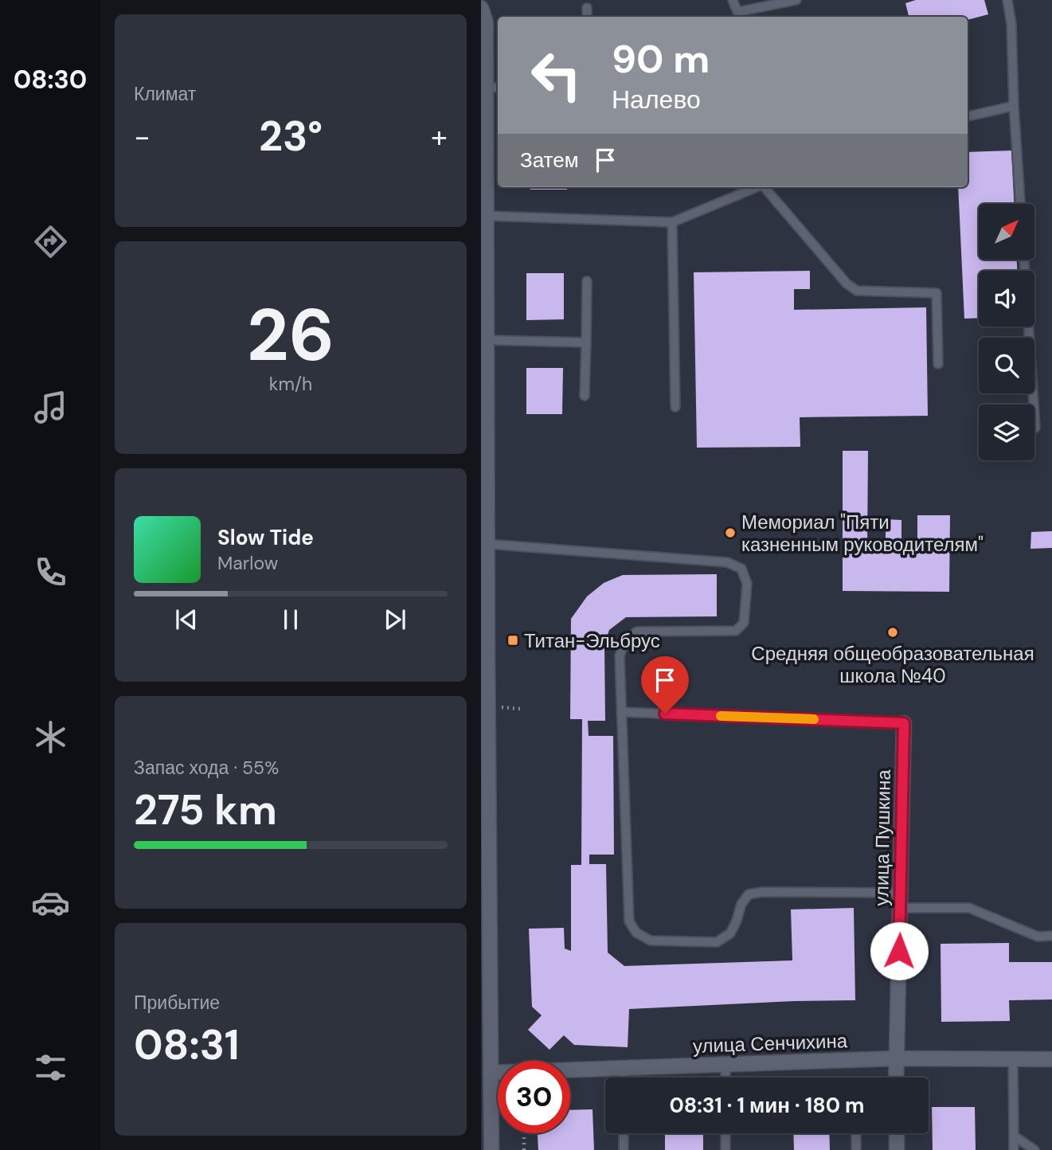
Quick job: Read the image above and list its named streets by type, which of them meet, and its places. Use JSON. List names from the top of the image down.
{
  "streets": {
    "street": ["улица Пушкина", "улица Сенчихина"]
  },
  "crossings": [
    ["улица Пушкина", "улица Сенчихина"]
  ],
  "places": {
    "other": ["Мемориал \"Пяти казненным руководителям\"", "Средняя общеобразовательная школа №40"],
    "transit": ["Титан-Эльбрус"]
  },
  "north": "top right",
  "page": {
    "tabs": "08:30",
    "tile": [
      "Климат",
      ["26", "km/h"],
      ["Запас хода · 55%", "275 km"],
      ["Прибытие", "08:31"]
    ],
    "turn": ["90 m", "Налево"],
    "heat": ["−", "23°", "+"],
    "then": "Затем",
    "song": ["Slow Tide", "Marlow"],
    "limit": "30",
    "trip": "08:31 · 1 мин · 180 m"
  }
}
